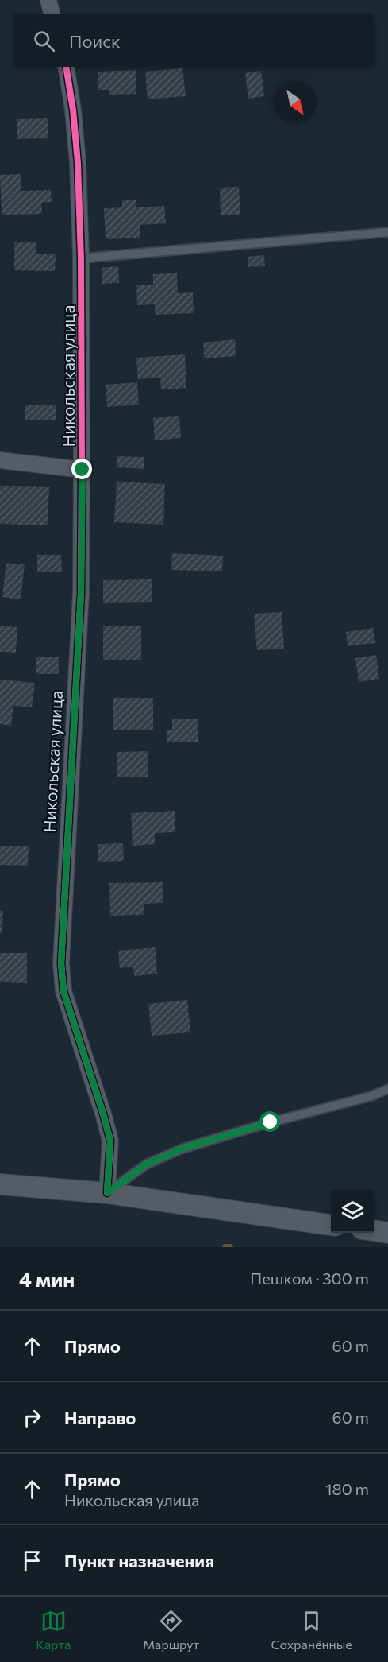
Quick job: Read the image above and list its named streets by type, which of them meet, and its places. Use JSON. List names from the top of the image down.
{
  "streets": {
    "street": ["Никольская улица"]
  },
  "north": "bottom right",
  "page": {
    "search": "Поиск",
    "heading": ["4 мин", "Пешком · 300 m"],
    "list": [
      ["Прямо", "60 m"],
      ["Направо", "60 m"],
      ["Прямо", "Никольская улица", "180 m"],
      "Пункт назначения"
    ],
    "nav": ["Карта", "Маршрут", "Сохранённые"]
  }
}
